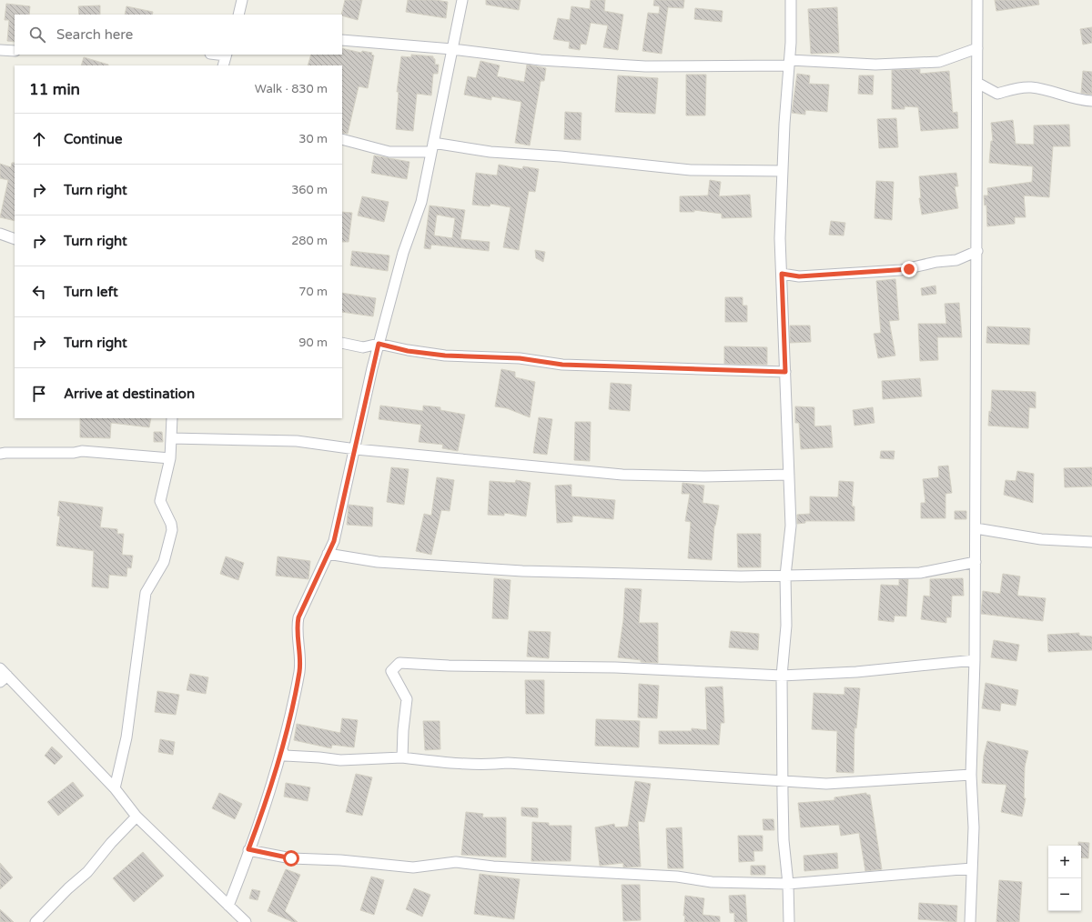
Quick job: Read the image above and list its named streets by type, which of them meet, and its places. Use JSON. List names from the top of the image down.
{
  "page": {
    "search": "Search here",
    "heading": ["11 min", "Walk · 830 m"],
    "list": [
      ["Continue", "30 m"],
      ["Turn right", "360 m"],
      ["Turn right", "280 m"],
      ["Turn left", "70 m"],
      ["Turn right", "90 m"],
      "Arrive at destination"
    ],
    "map_buttons": ["+", "−"]
  }
}
